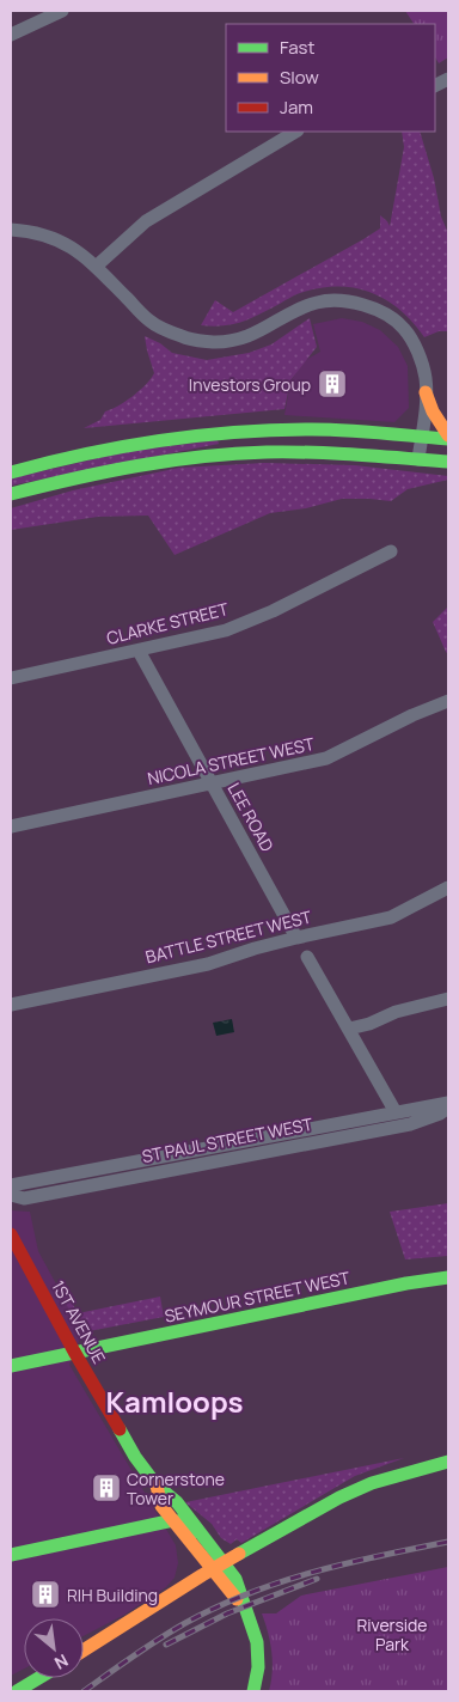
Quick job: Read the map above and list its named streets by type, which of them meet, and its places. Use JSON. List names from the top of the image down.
{
  "streets": {
    "main road": ["SEYMOUR STREET WEST", "1ST AVENUE"],
    "street": [
      "CLARKE STREET",
      "NICOLA STREET WEST",
      "LEE ROAD",
      "BATTLE STREET WEST",
      "ST PAUL STREET WEST"
    ]
  },
  "crossings": [
    ["CLARKE STREET", "LEE ROAD"],
    ["NICOLA STREET WEST", "LEE ROAD"],
    ["LEE ROAD", "BATTLE STREET WEST"],
    ["SEYMOUR STREET WEST", "1ST AVENUE"]
  ],
  "districts": ["Kamloops"],
  "parks": ["Riverside Park"],
  "places": {
    "building": ["Investors Group", "Cornerstone Tower", "RIH Building"]
  },
  "legend": ["Fast", "Slow", "Jam"],
  "north": "bottom right"
}
